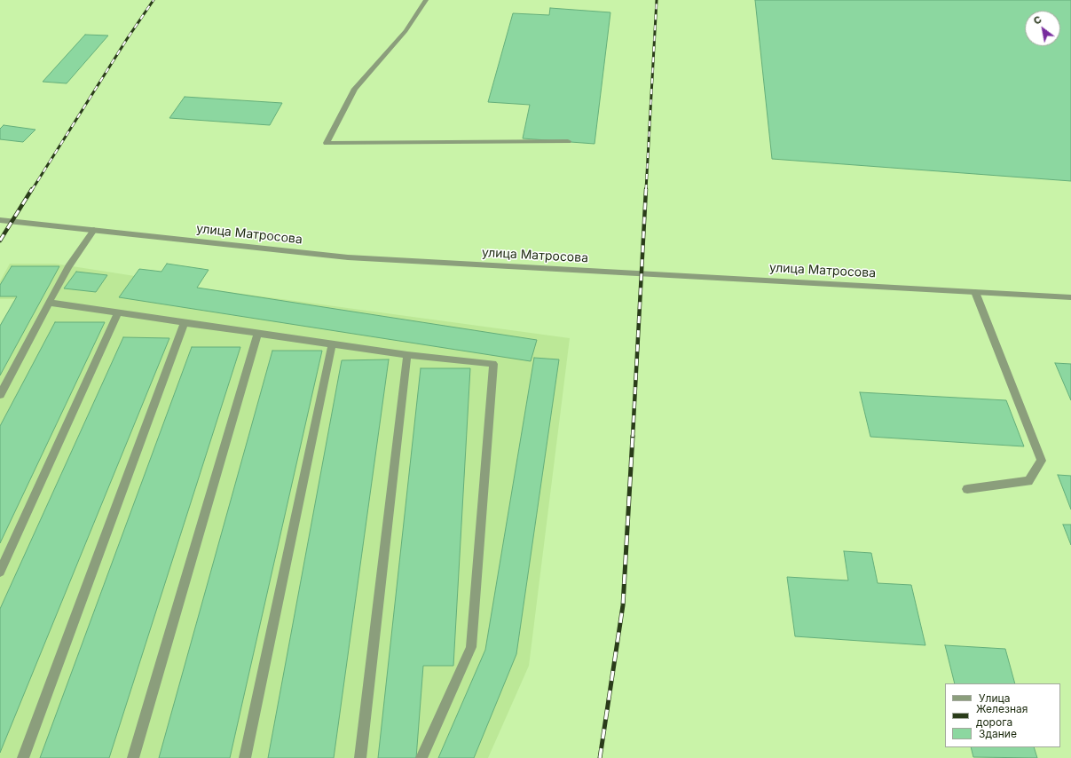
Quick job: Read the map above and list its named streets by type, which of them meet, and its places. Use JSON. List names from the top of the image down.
{
  "streets": {
    "street": ["улица Матросова"]
  },
  "legend": ["Улица", "Железная дорога", "Здание"],
  "north": "top left"
}
